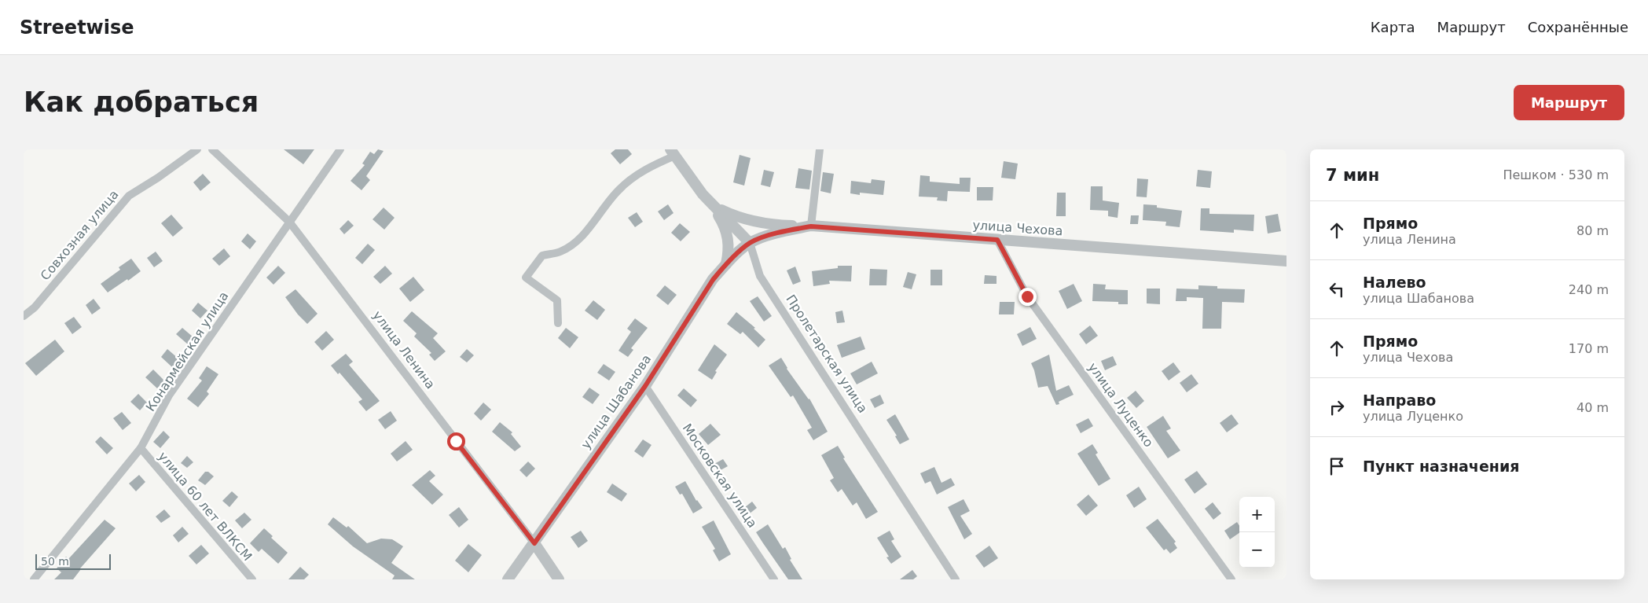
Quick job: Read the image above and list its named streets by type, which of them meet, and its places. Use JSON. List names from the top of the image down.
{
  "streets": {
    "street": [
      "улица Чехова",
      "Совхозная улица",
      "улица Ленина",
      "Конармейская улица",
      "Пролетарская улица",
      "улица Шабанова",
      "улица Луценко",
      "Московская улица",
      "улица 60 лет ВЛКСМ"
    ]
  },
  "crossings": [
    ["улица Чехова", "Пролетарская улица"],
    ["улица Чехова", "улица Шабанова"],
    ["улица Чехова", "улица Луценко"],
    ["улица Ленина", "Конармейская улица"],
    ["улица Ленина", "улица Шабанова"],
    ["Конармейская улица", "улица 60 лет ВЛКСМ"],
    ["Пролетарская улица", "улица Шабанова"],
    ["улица Шабанова", "Московская улица"]
  ],
  "scale_bar": "50 m",
  "page": {
    "header": "Streetwise",
    "nav": ["Карта", "Маршрут", "Сохранённые"],
    "buttons": "Маршрут",
    "title": "Как добраться",
    "heading": ["7 мин", "Пешком · 530 m"],
    "list": [
      ["Прямо", "улица Ленина", "80 m"],
      ["Налево", "улица Шабанова", "240 m"],
      ["Прямо", "улица Чехова", "170 m"],
      ["Направо", "улица Луценко", "40 m"],
      "Пункт назначения"
    ],
    "map_buttons": ["+", "−"],
    "scale": "50 m"
  }
}
